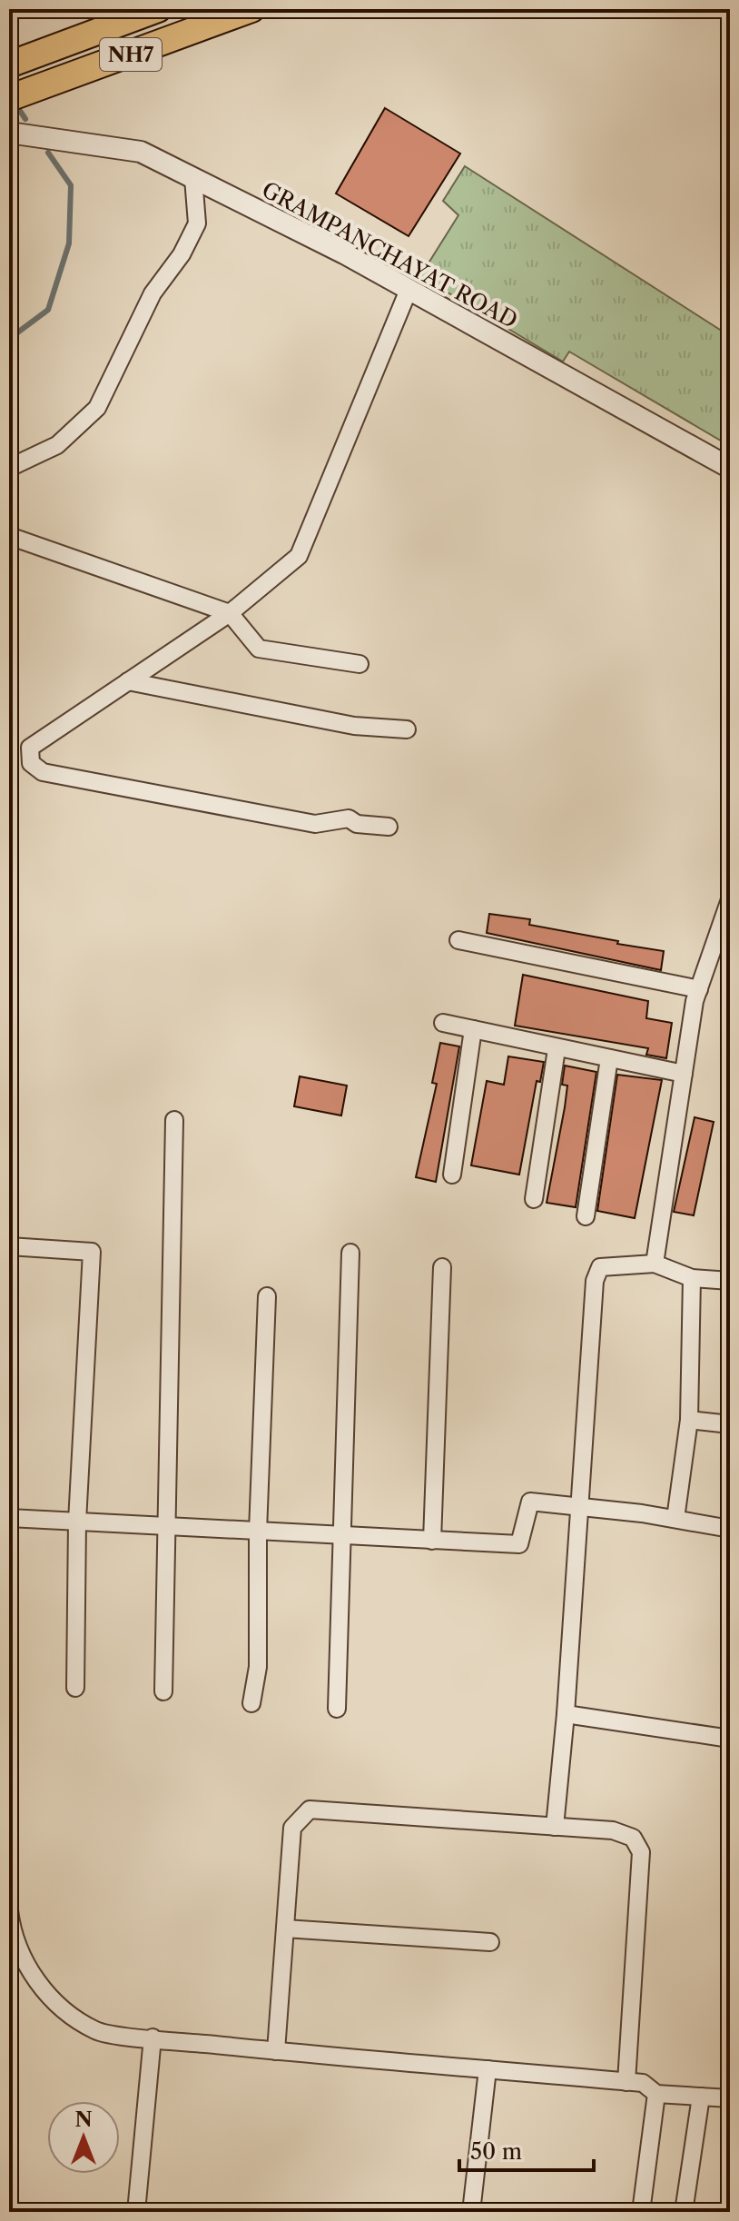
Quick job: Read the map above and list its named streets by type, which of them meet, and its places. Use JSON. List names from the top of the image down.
{
  "streets": {
    "main road": ["NH7"],
    "street": ["GRAMPANCHAYAT ROAD"]
  },
  "scale_bar": "50 m",
  "north": "top"
}
